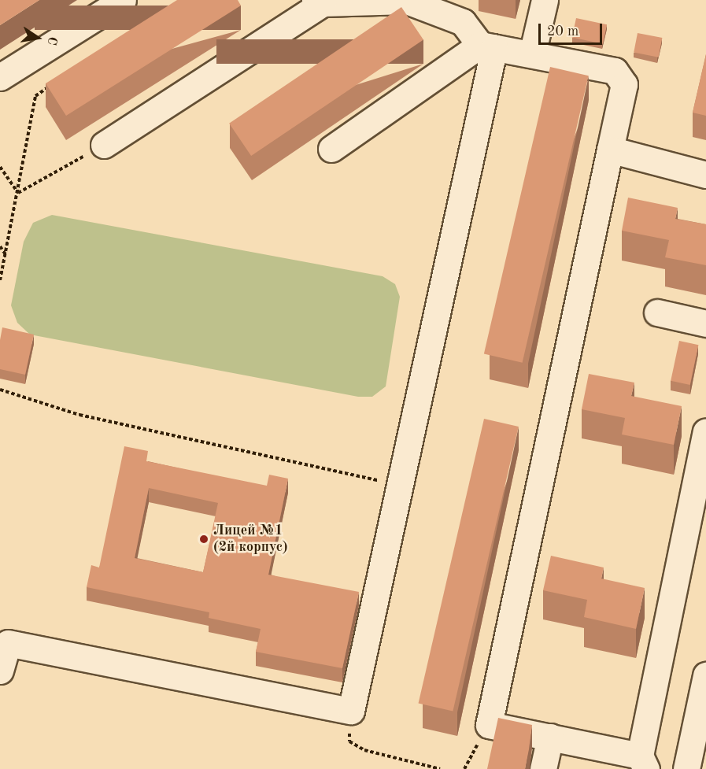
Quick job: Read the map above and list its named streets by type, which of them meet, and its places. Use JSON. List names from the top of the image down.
{
  "places": ["Лицей №1 (2й корпус)"],
  "scale_bar": "20 m",
  "north": "right"
}
